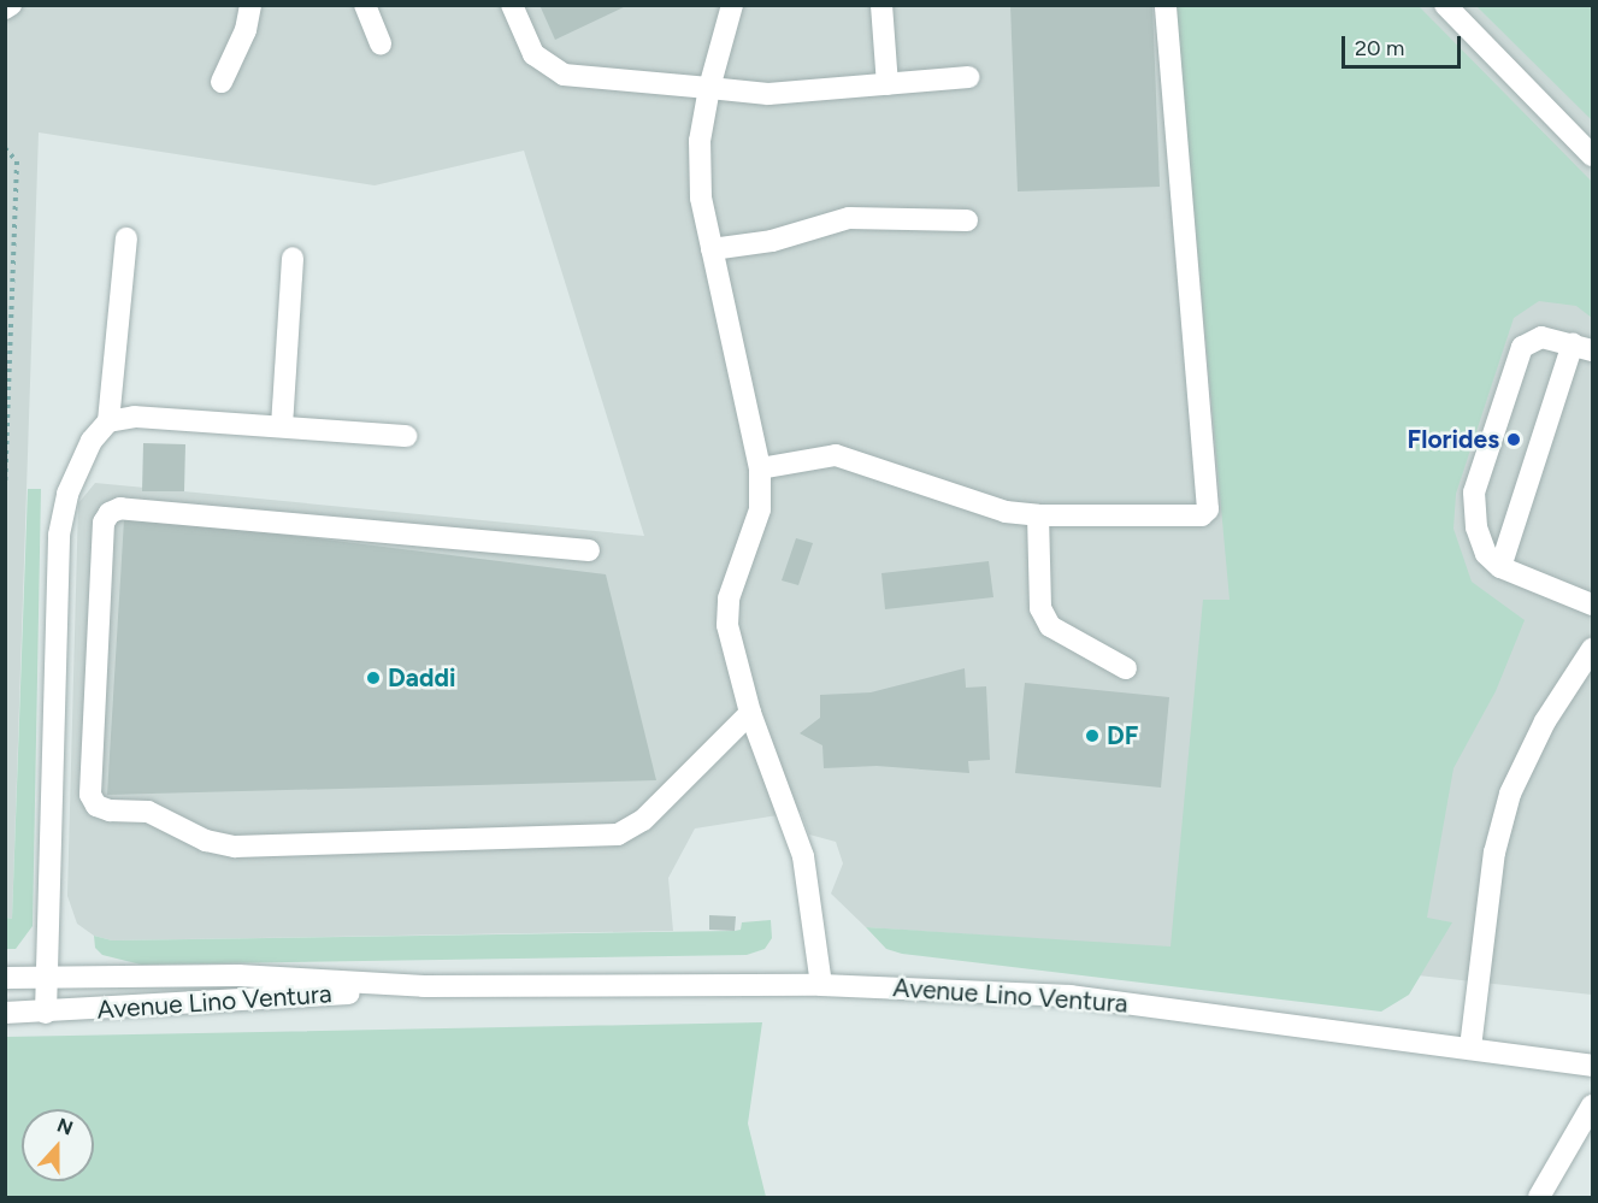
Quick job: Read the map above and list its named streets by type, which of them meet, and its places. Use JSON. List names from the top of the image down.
{
  "streets": {
    "main road": ["Avenue Lino Ventura"]
  },
  "places": ["Florides", "Daddi", "DF"],
  "scale_bar": "20 m",
  "north": "top"
}
